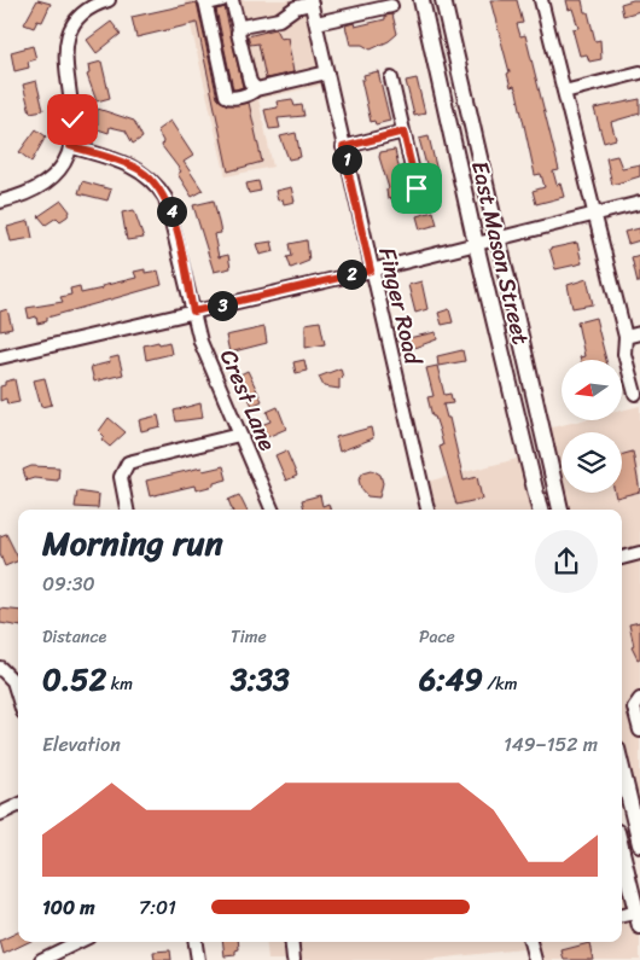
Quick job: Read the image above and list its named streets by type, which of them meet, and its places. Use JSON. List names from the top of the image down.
{
  "streets": {
    "main road": ["East Mason Street"],
    "street": ["Finger Road", "Crest Lane"]
  },
  "north": "left",
  "page": {
    "pins": [
      "1",
      "4",
      "2",
      "3"
    ],
    "heading": ["Morning run", "09:30"],
    "stats": [
      ["Distance", "0.52 km"],
      ["Time", "3:33"],
      ["Pace", "6:49 /km"]
    ],
    "chart": ["Elevation", "149–152 m"],
    "list": [
      {
        "name": "100 m",
        "note": "7:01"
      }
    ]
  }
}
